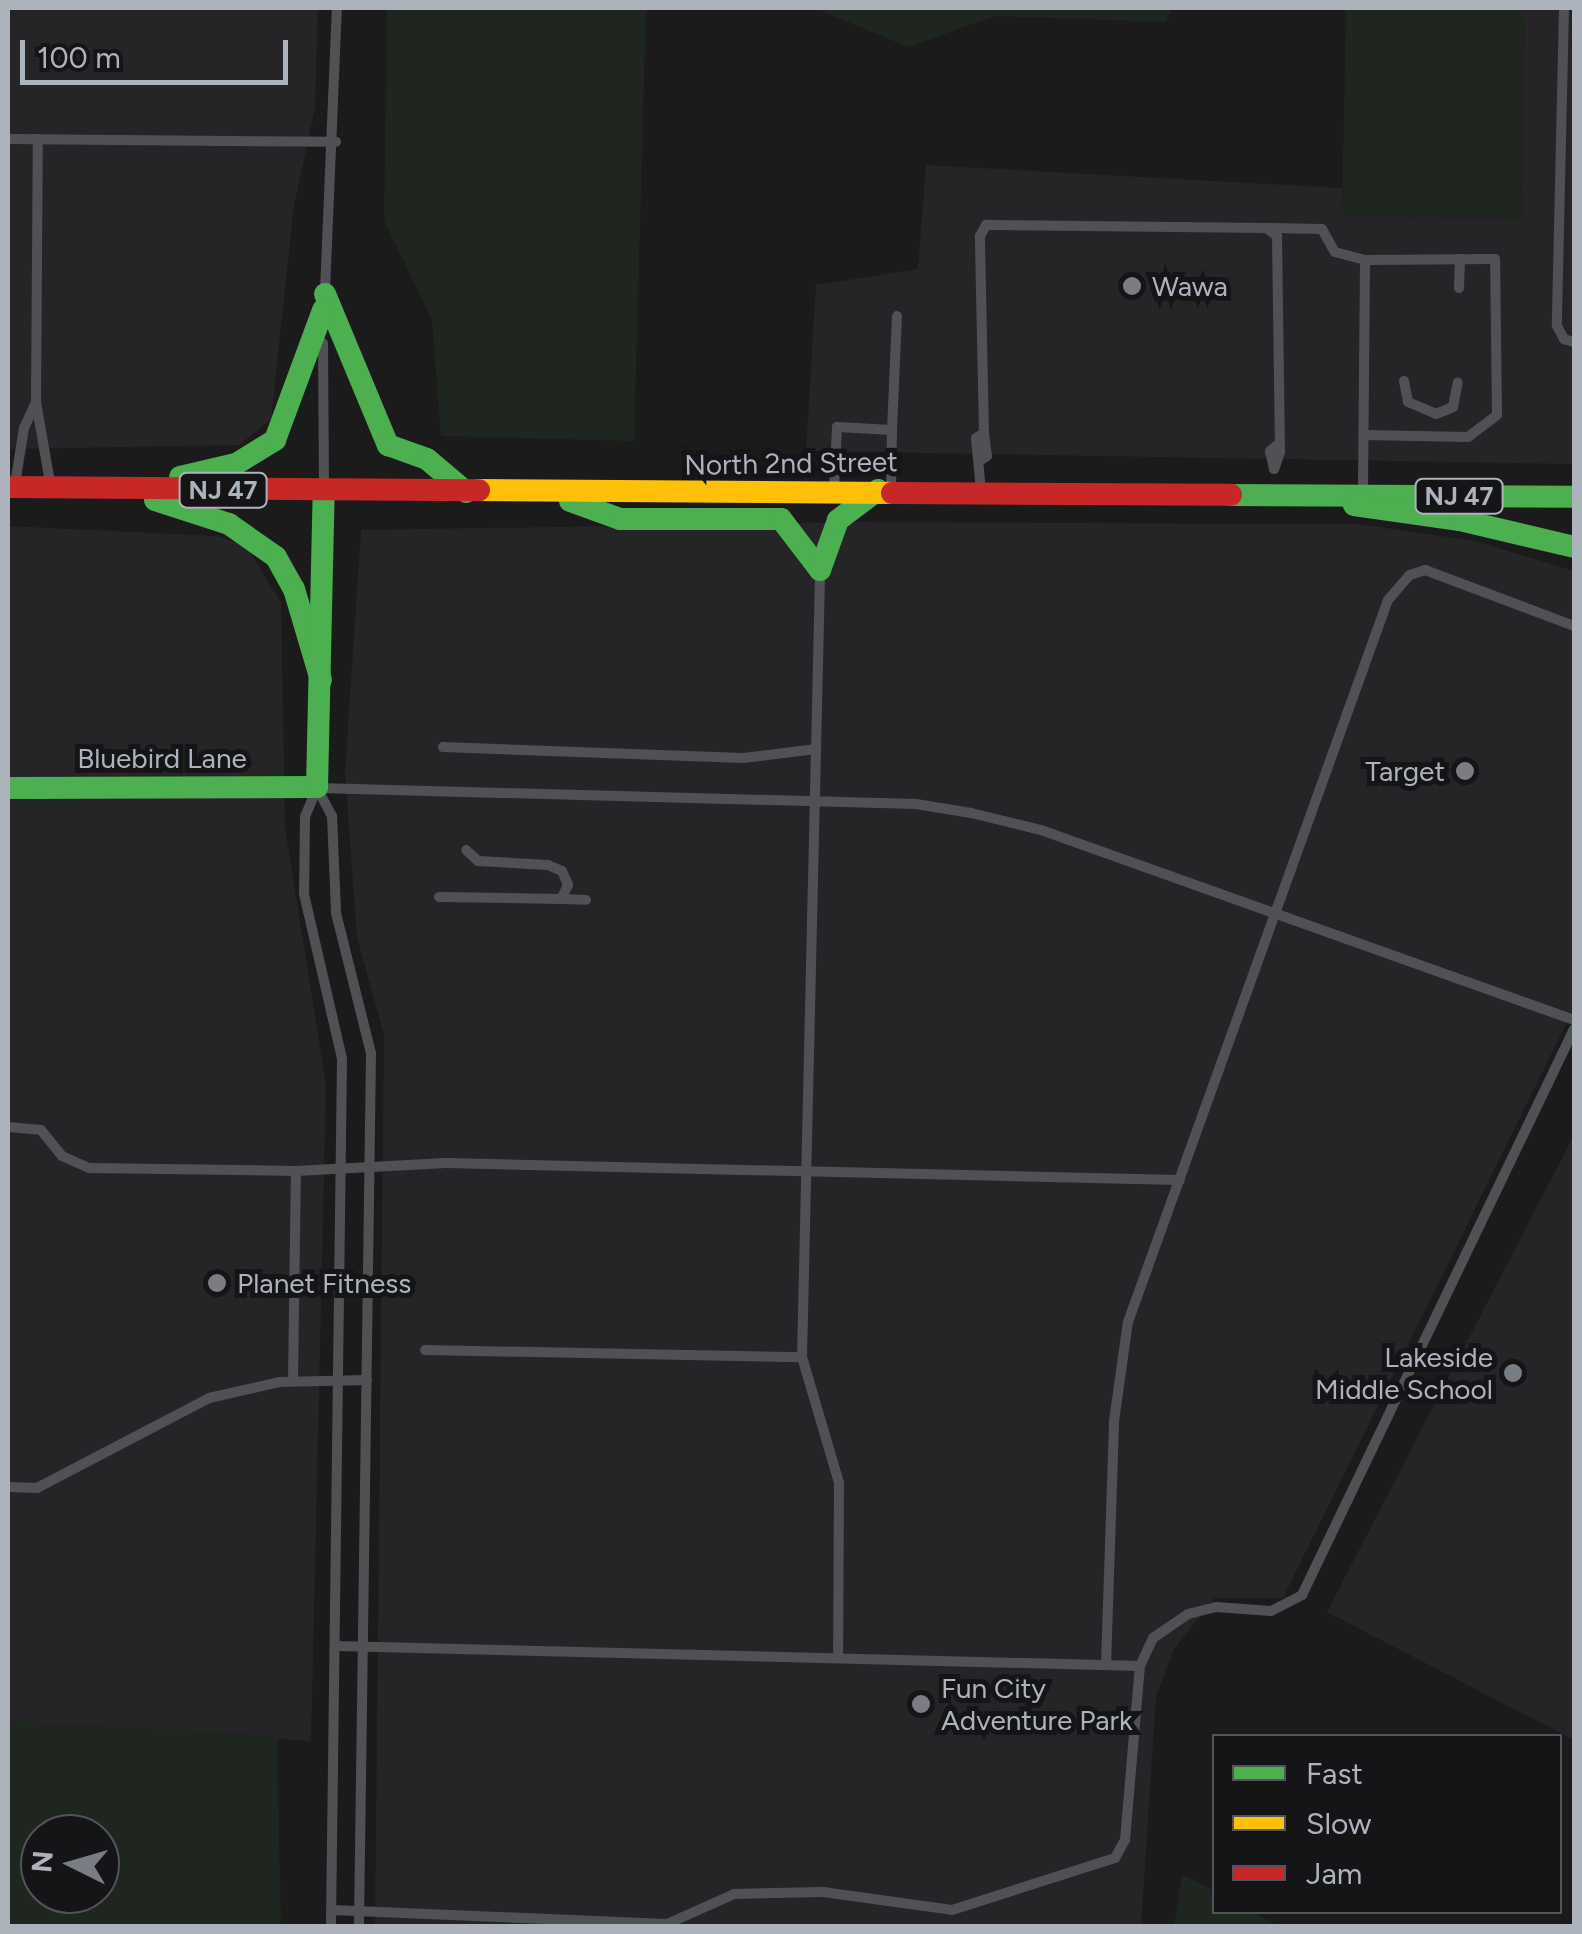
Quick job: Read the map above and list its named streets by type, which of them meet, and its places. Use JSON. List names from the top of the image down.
{
  "streets": {
    "main road": ["North 2nd Street", "NJ 47", "Bluebird Lane"]
  },
  "places": [
    "Wawa",
    "Target",
    "Planet Fitness",
    "Lakeside Middle School",
    "Fun City Adventure Park"
  ],
  "legend": ["Fast", "Slow", "Jam"],
  "scale_bar": "100 m",
  "north": "left"
}
